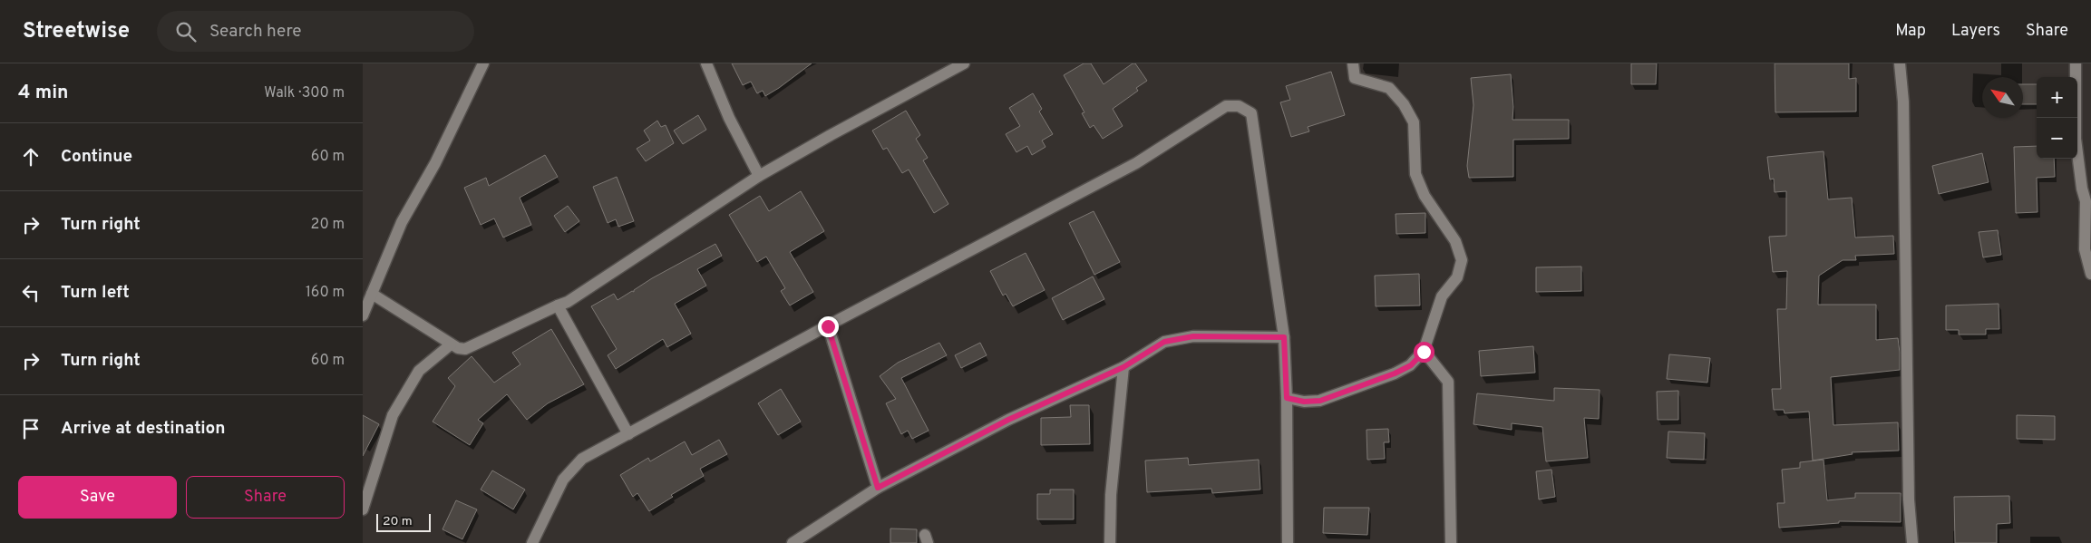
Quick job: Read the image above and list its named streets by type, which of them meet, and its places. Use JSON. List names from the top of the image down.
{
  "scale_bar": "20 m",
  "north": "top left",
  "page": {
    "header": "Streetwise",
    "search": "Search here",
    "nav": ["Map", "Layers", "Share"],
    "heading": ["4 min", "Walk · 300 m"],
    "map_buttons": ["+", "−"],
    "list": [
      ["Continue", "60 m"],
      ["Turn right", "20 m"],
      ["Turn left", "160 m"],
      ["Turn right", "60 m"],
      "Arrive at destination"
    ],
    "buttons": ["Save", "Share"],
    "scale": "20 m"
  }
}
